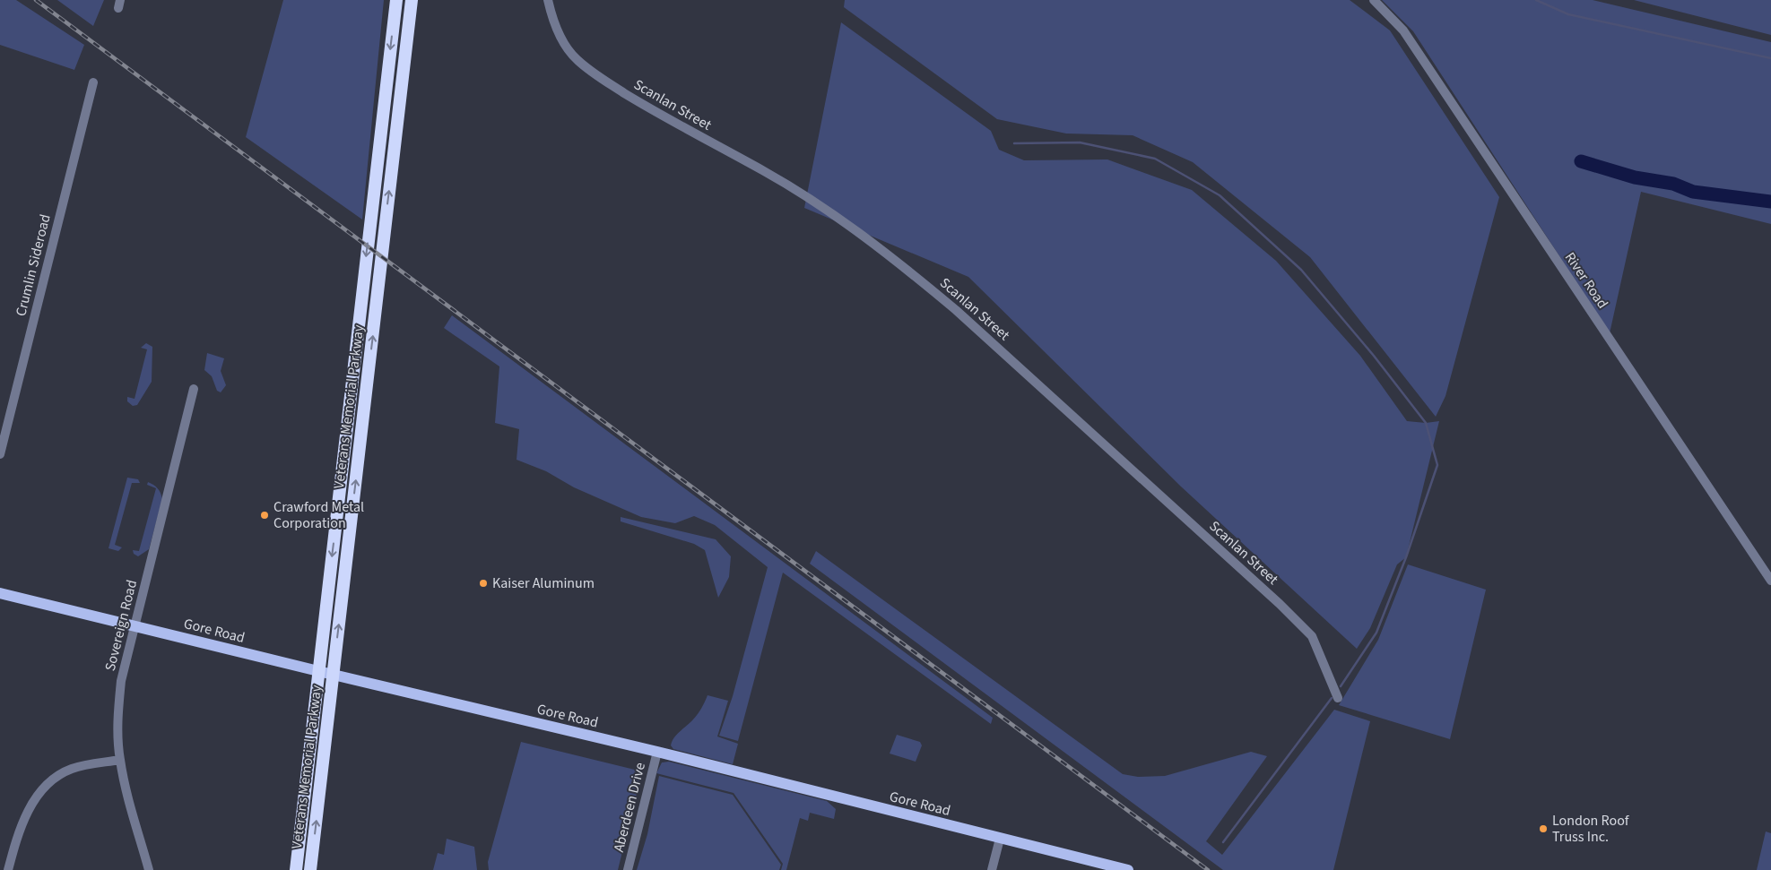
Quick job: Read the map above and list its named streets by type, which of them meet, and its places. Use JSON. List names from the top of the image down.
{
  "streets": {
    "highway": ["Veterans Memorial Parkway"],
    "main road": ["Gore Road"],
    "street": [
      "Scanlan Street",
      "Crumlin Sideroad",
      "River Road",
      "Sovereign Road",
      "Aberdeen Drive"
    ]
  },
  "crossings": [
    ["Veterans Memorial Parkway", "Gore Road"],
    ["Sovereign Road", "Gore Road"],
    ["Gore Road", "Aberdeen Drive"]
  ],
  "places": ["Crawford Metal Corporation", "Kaiser Aluminum", "London Roof Truss Inc."]
}
